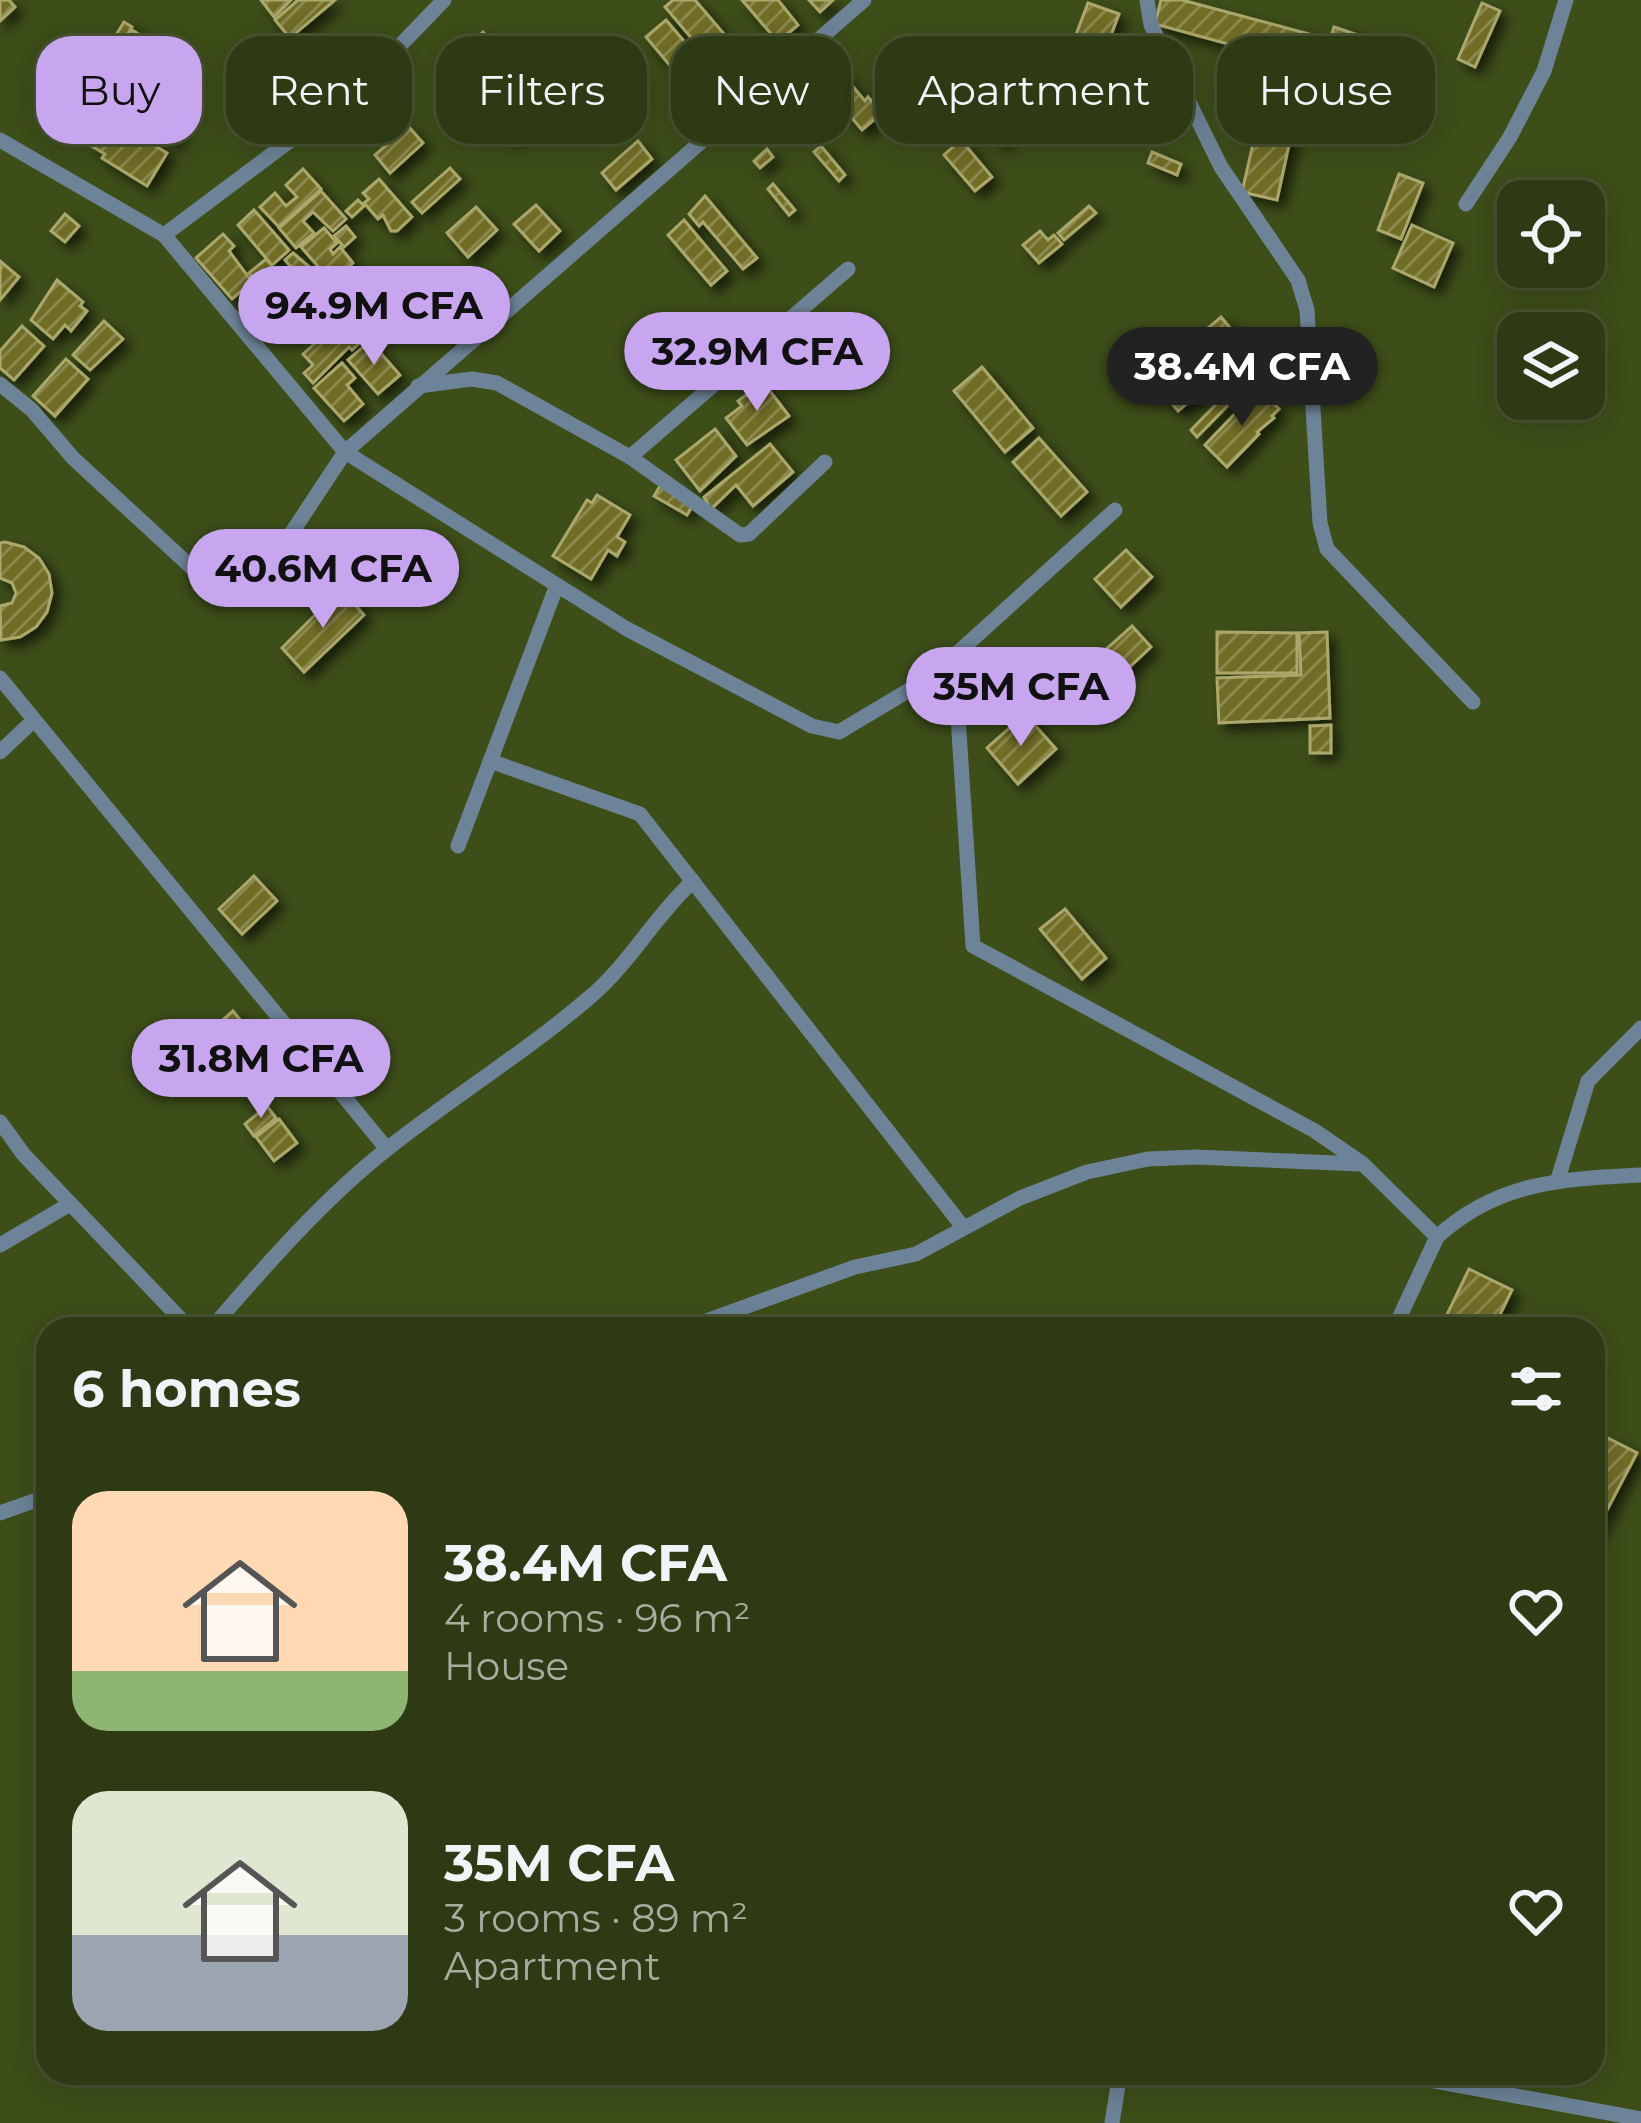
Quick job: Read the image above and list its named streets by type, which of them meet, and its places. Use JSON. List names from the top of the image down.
{
  "page": {
    "chip": [
      "Buy",
      "Rent",
      "Filters",
      "New",
      "Apartment",
      "House"
    ],
    "price": [
      "94.9M CFA",
      "32.9M CFA",
      "38.4M CFA",
      "40.6M CFA",
      "35M CFA",
      "31.8M CFA"
    ],
    "heading": "6 homes",
    "list": [
      {
        "name": "38.4M CFA",
        "note": "4 rooms · 96 m² · House"
      },
      {
        "name": "35M CFA",
        "note": "3 rooms · 89 m² · Apartment"
      }
    ]
  }
}
